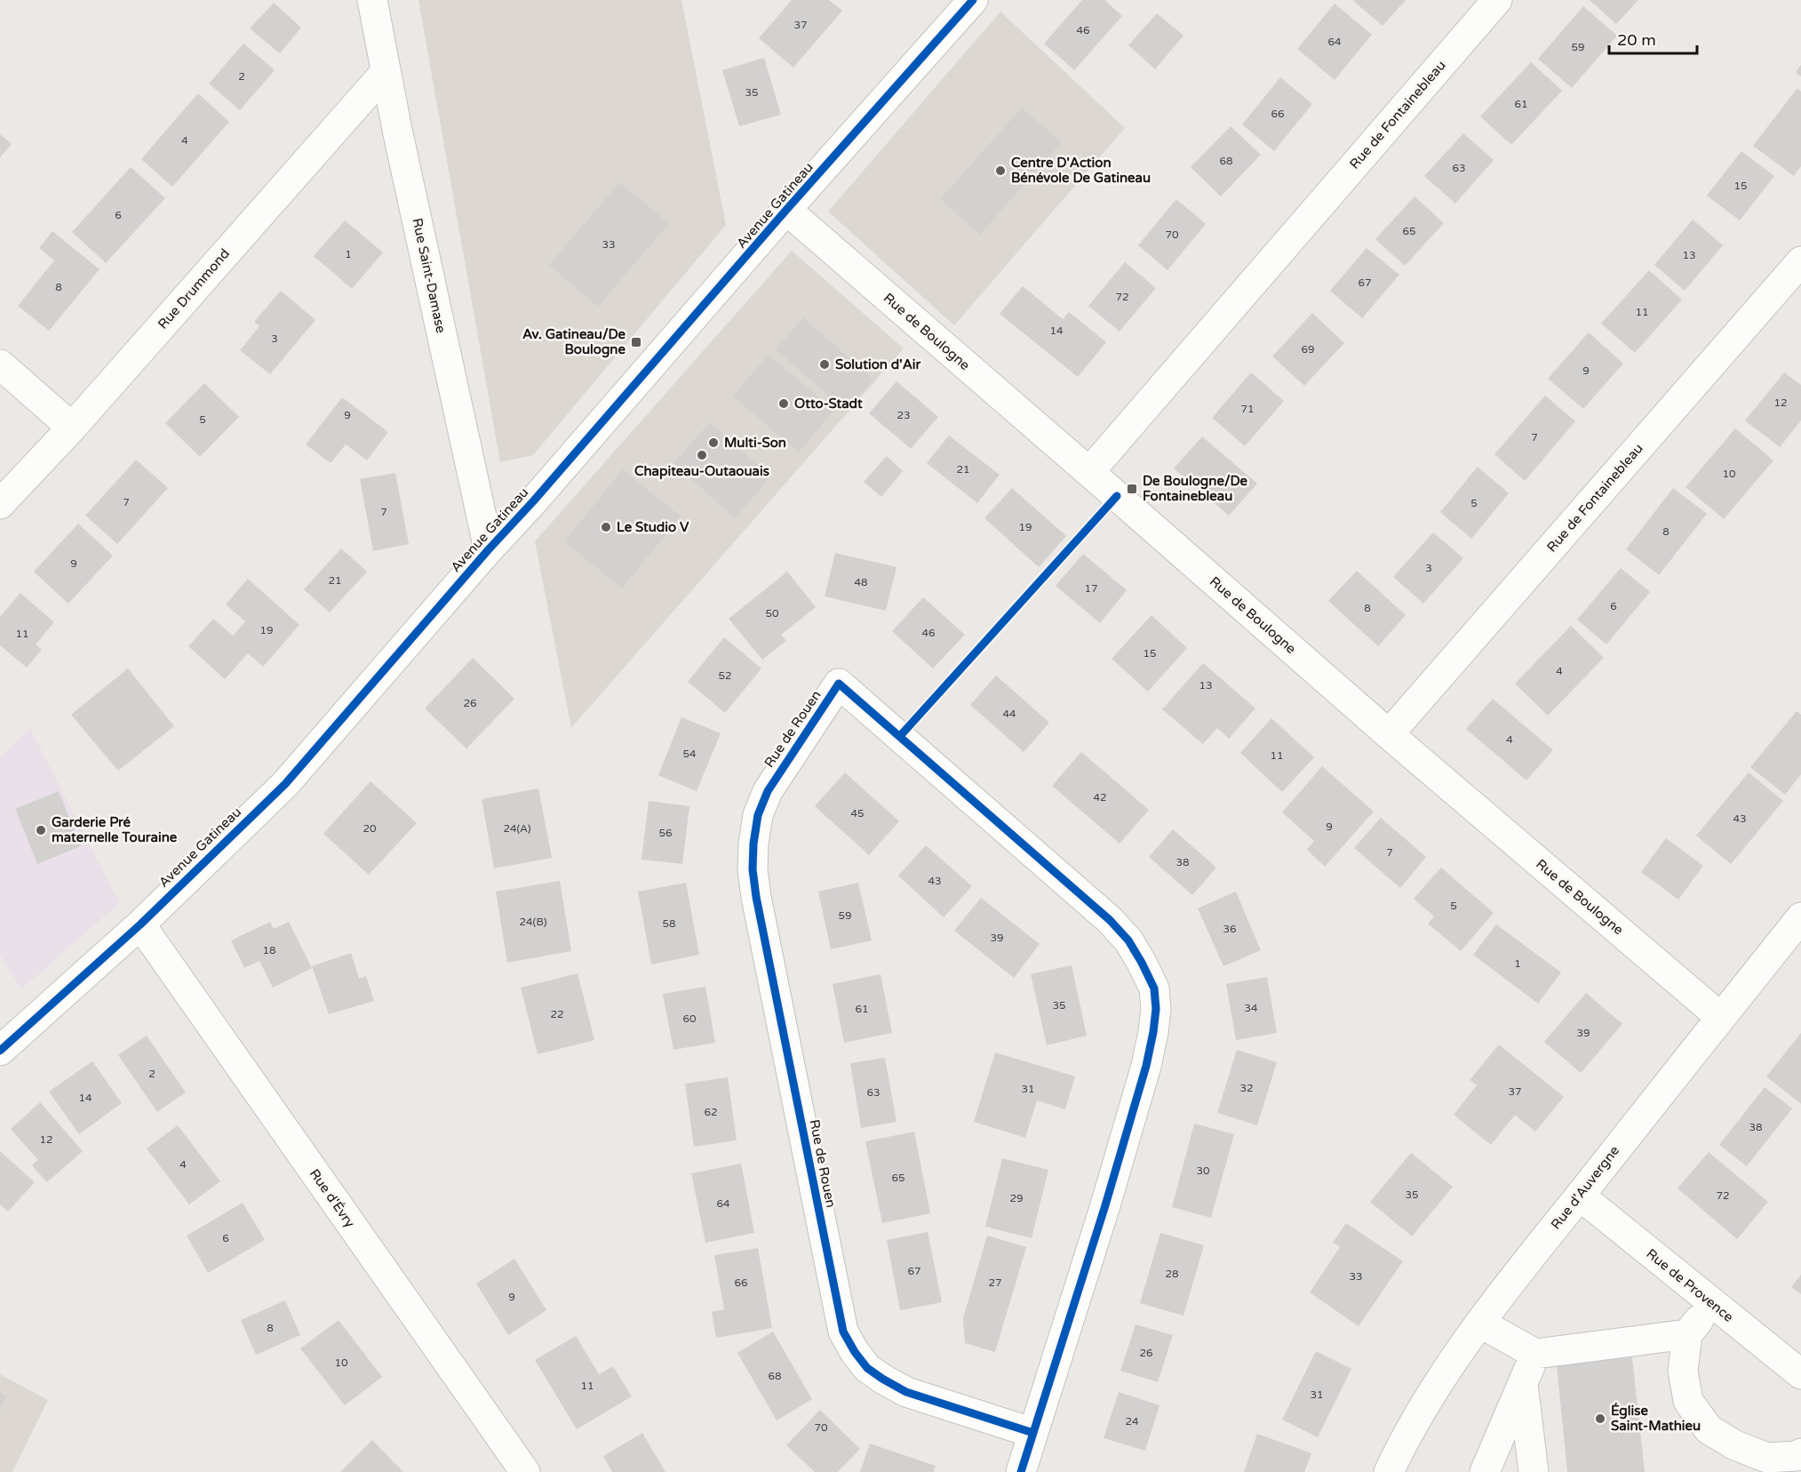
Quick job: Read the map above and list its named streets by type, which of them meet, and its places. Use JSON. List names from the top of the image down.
{
  "streets": {
    "street": [
      "Rue de Fontainebleau",
      "Avenue Gatineau",
      "Rue Saint-Damase",
      "Rue Drummond",
      "Rue de Boulogne",
      "Rue de Rouen",
      "Rue d'Auvergne",
      "Rue d'Évry",
      "Rue de Provence"
    ]
  },
  "crossings": [
    ["Rue de Fontainebleau", "Rue de Boulogne"],
    ["Avenue Gatineau", "Rue Saint-Damase"],
    ["Avenue Gatineau", "Rue de Boulogne"],
    ["Avenue Gatineau", "Rue d'Évry"],
    ["Rue Saint-Damase", "Rue Drummond"],
    ["Rue de Boulogne", "Rue d'Auvergne"],
    ["Rue d'Auvergne", "Rue de Provence"]
  ],
  "places": {
    "other": [
      "Centre D'Action Bénévole De Gatineau",
      "Solution d'Air",
      "Otto-Stadt",
      "Multi-Son",
      "Chapiteau-Outaouais",
      "Le Studio V",
      "Garderie Pré maternelle Touraine",
      "Église Saint-Mathieu"
    ],
    "transit": ["Av. Gatineau/De Boulogne", "De Boulogne/De Fontainebleau"]
  },
  "house_numbers": [
    "37",
    "46",
    "64",
    "59",
    "2",
    "35",
    "61",
    "66",
    "4",
    "68",
    "63",
    "15",
    "6",
    "65",
    "70",
    "33",
    "1",
    "13",
    "67",
    "8",
    "72",
    "11",
    "14",
    "3",
    "69",
    "9",
    "12",
    "71",
    "9",
    "23",
    "5",
    "7",
    "21",
    "10",
    "7",
    "5",
    "7",
    "19",
    "8",
    "9",
    "3",
    "21",
    "48",
    "17",
    "6",
    "8",
    "50",
    "19",
    "46",
    "11",
    "15",
    "4",
    "52",
    "13",
    "26",
    "44",
    "4",
    "54",
    "11",
    "42",
    "45",
    "43",
    "9",
    "20",
    "24(A)",
    "56",
    "7",
    "38",
    "43",
    "5",
    "59",
    "24(B)",
    "58",
    "36",
    "39",
    "18",
    "1",
    "35",
    "34",
    "61",
    "22",
    "60",
    "39",
    "2",
    "32",
    "31",
    "37",
    "63",
    "14",
    "62",
    "38",
    "12",
    "4",
    "30",
    "65",
    "35",
    "72",
    "29",
    "64",
    "6",
    "67",
    "28",
    "33",
    "66",
    "27",
    "9",
    "8",
    "26",
    "10",
    "68",
    "11",
    "31",
    "24",
    "70"
  ],
  "scale_bar": "20 m"
}
